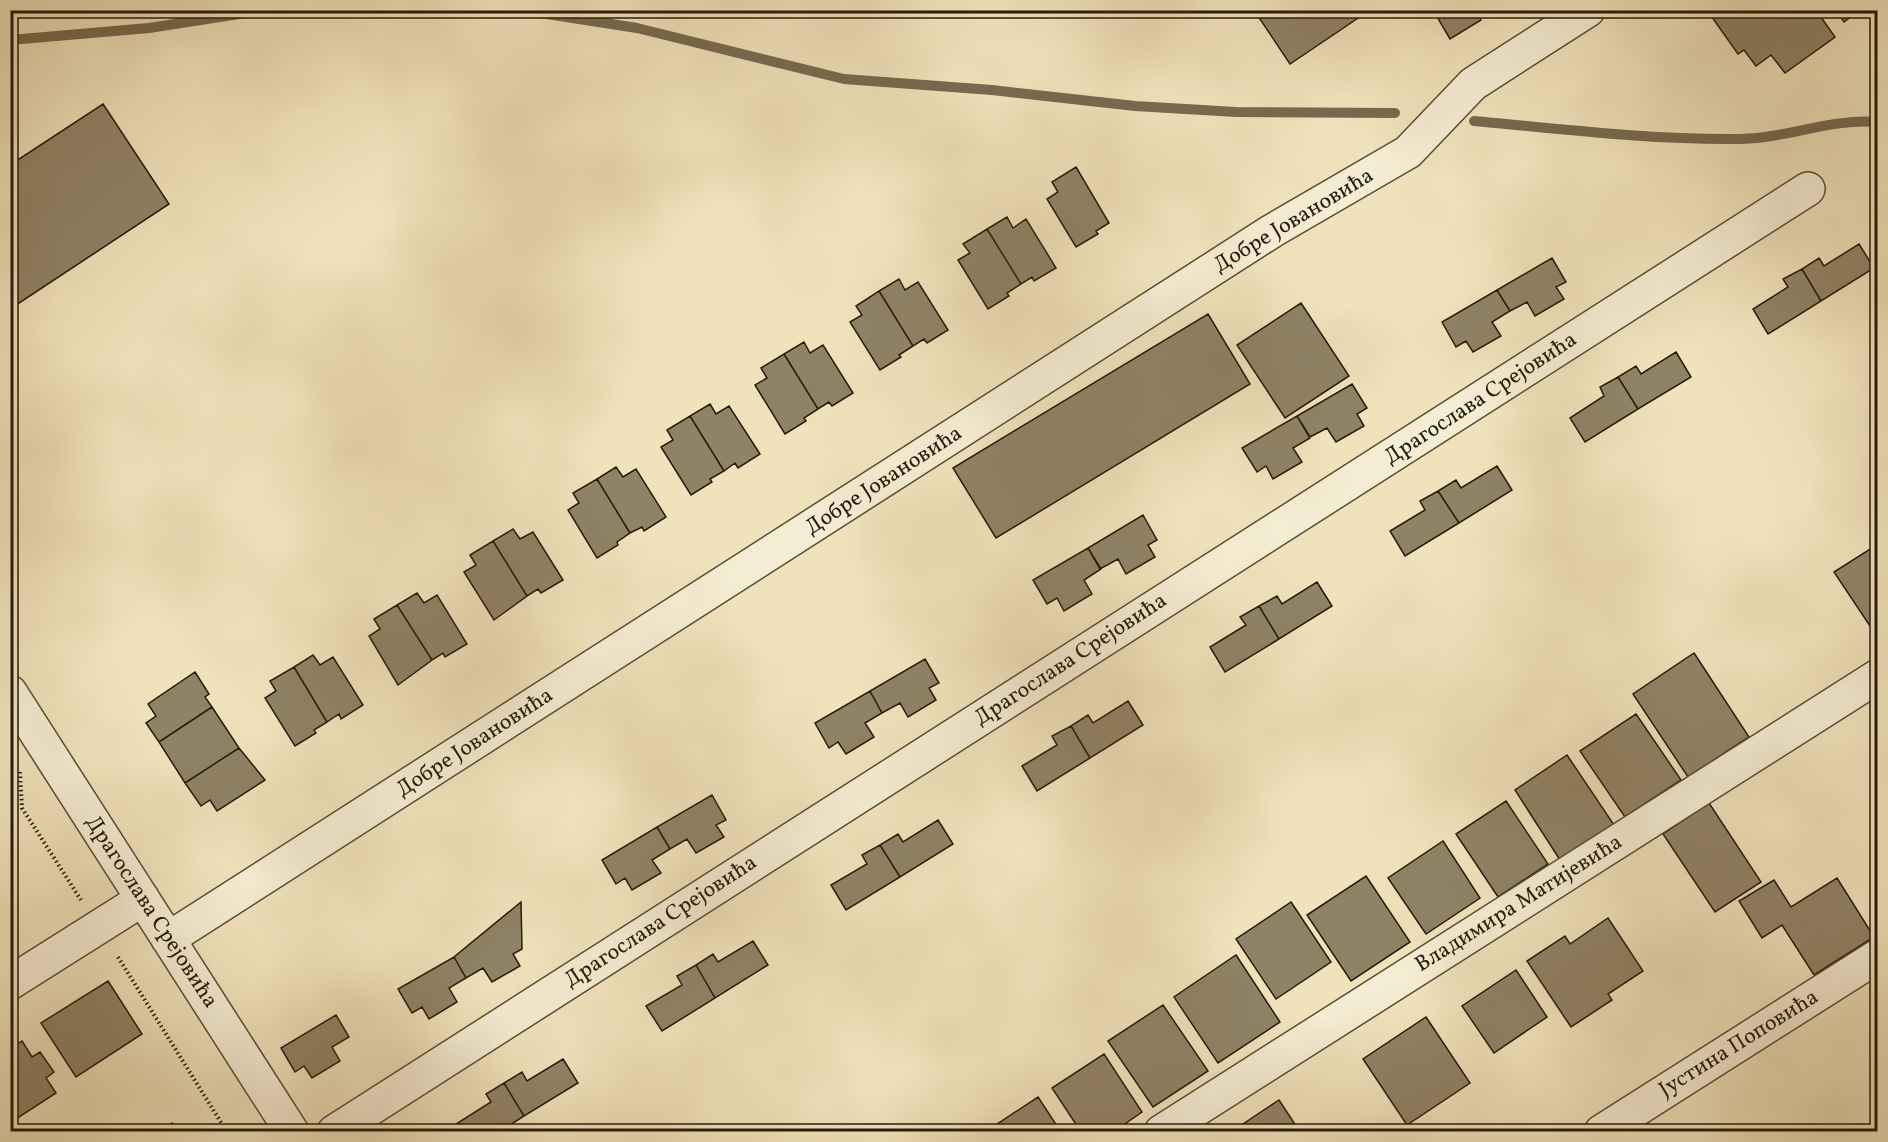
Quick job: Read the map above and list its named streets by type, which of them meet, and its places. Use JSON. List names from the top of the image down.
{
  "streets": {
    "street": [
      "Добре Јовановића",
      "Драгослава Срејовића",
      "Владимира Матијевића",
      "Јустина Поповића"
    ]
  },
  "crossings": [
    ["Добре Јовановића", "Драгослава Срејовића"]
  ]
}
